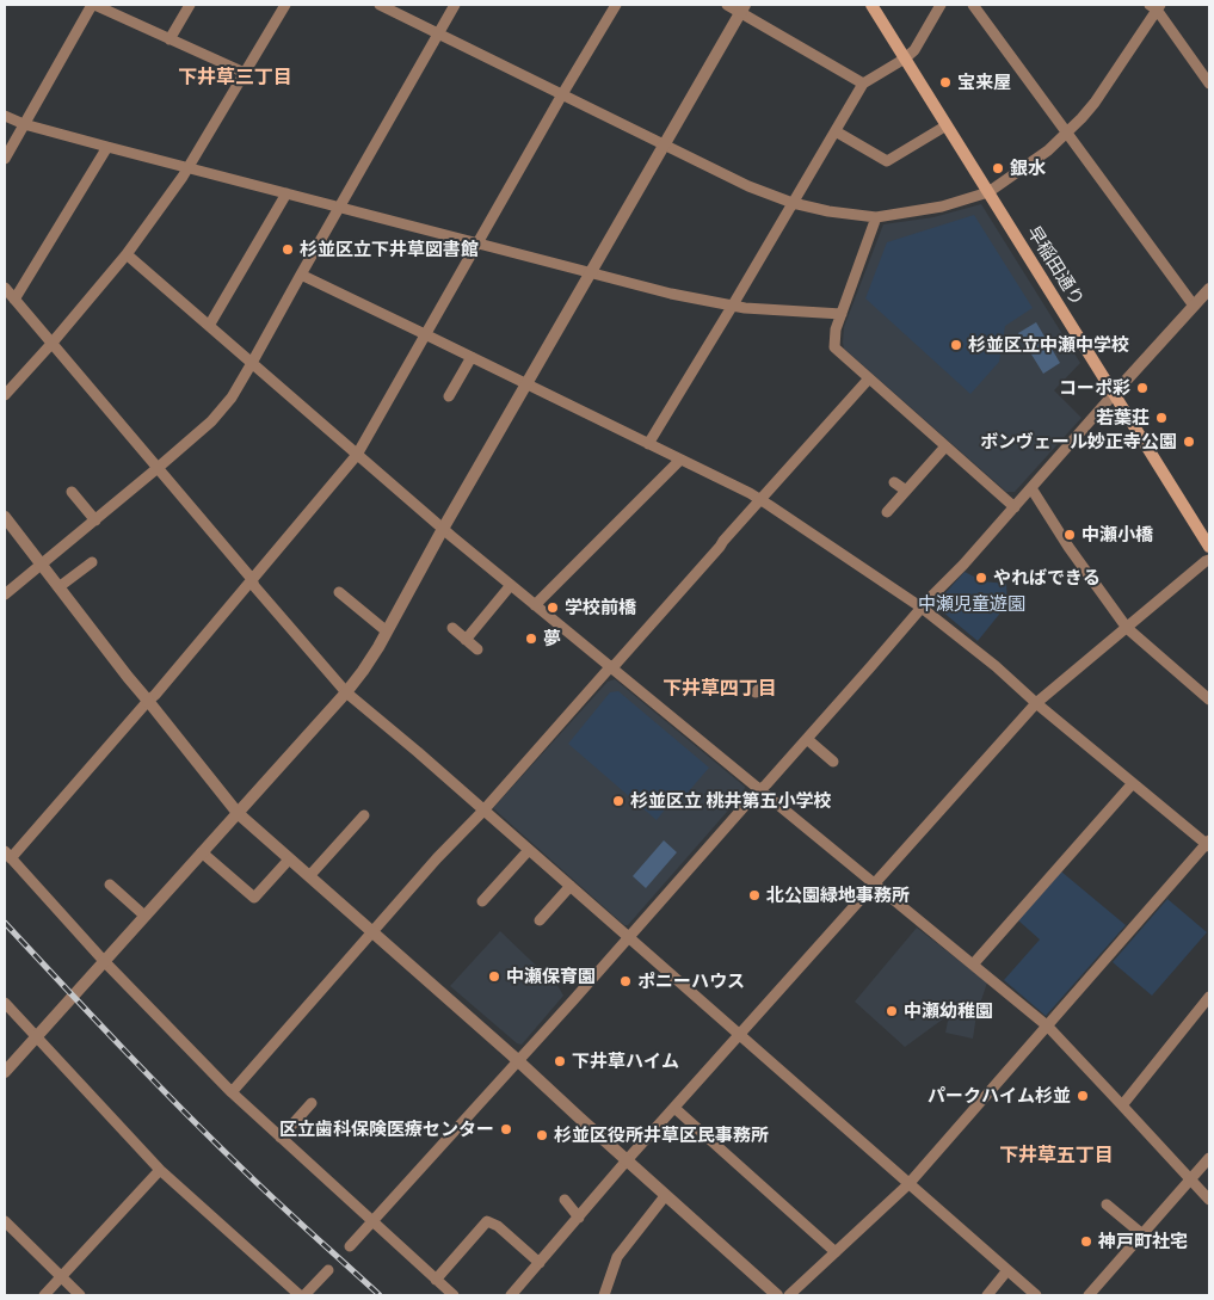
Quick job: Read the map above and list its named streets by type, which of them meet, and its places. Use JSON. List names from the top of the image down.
{
  "streets": {
    "main road": ["早稲田通り"]
  },
  "districts": ["下井草三丁目", "下井草四丁目", "下井草五丁目"],
  "parks": ["中瀬児童遊園"],
  "places": [
    "宝来屋",
    "銀水",
    "杉並区立下井草図書館",
    "杉並区立中瀬中学校",
    "コーポ彩",
    "若葉荘",
    "ボンヴェール妙正寺公園",
    "中瀬小橋",
    "やればできる",
    "学校前橋",
    "夢",
    "杉並区立 桃井第五小学校",
    "北公園緑地事務所",
    "中瀬保育園",
    "ポニーハウス",
    "中瀬幼稚園",
    "下井草ハイム",
    "パークハイム杉並",
    "区立歯科保険医療センター",
    "杉並区役所井草区民事務所",
    "神戸町社宅"
  ]
}
